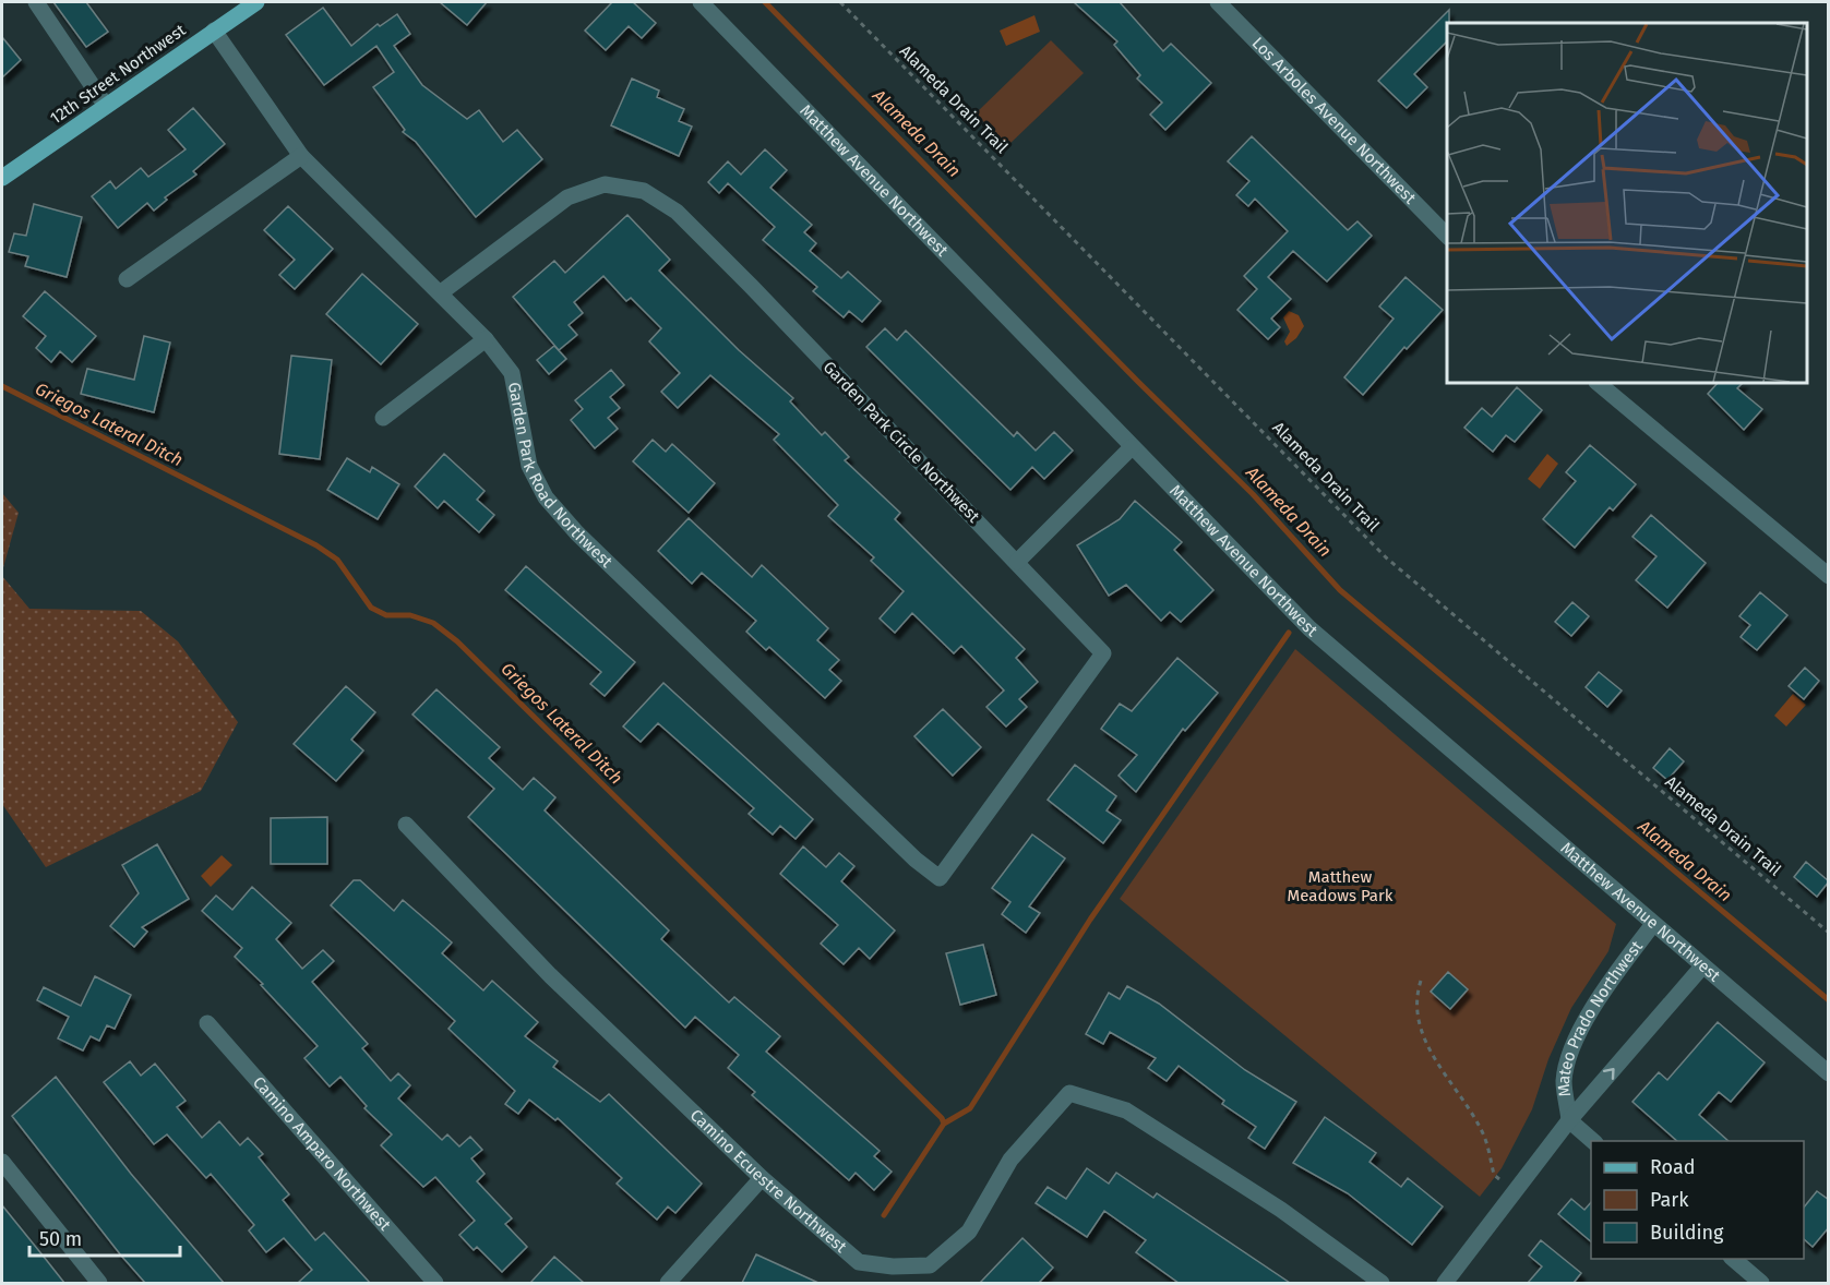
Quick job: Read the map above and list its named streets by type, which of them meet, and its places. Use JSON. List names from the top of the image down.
{
  "streets": {
    "main road": ["12th Street Northwest"],
    "street": [
      "Los Arboles Avenue Northwest",
      "Matthew Avenue Northwest",
      "Garden Park Circle Northwest",
      "Garden Park Road Northwest",
      "Mateo Prado Northwest",
      "Camino Amparo Northwest",
      "Camino Ecuestre Northwest"
    ],
    "path": ["Alameda Drain Trail"]
  },
  "crossings": [
    ["12th Street Northwest", "Garden Park Road Northwest"],
    ["Matthew Avenue Northwest", "Mateo Prado Northwest"],
    ["Garden Park Circle Northwest", "Garden Park Road Northwest"]
  ],
  "water": ["Alameda Drain", "Griegos Lateral Ditch"],
  "parks": ["Matthew Meadows Park"],
  "legend": ["Road", "Park", "Building"],
  "scale_bar": "50 m"
}
